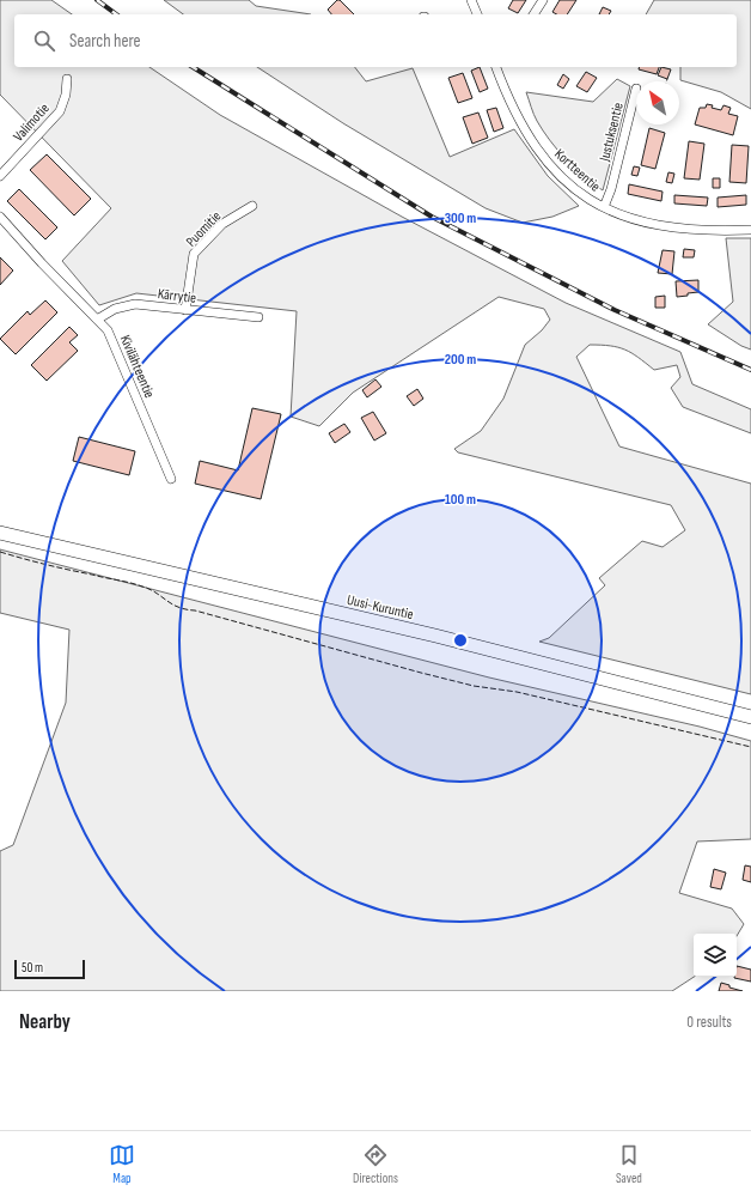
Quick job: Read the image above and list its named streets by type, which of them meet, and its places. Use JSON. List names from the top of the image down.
{
  "streets": {
    "main road": ["Uusi-Kuruntie"],
    "street": [
      "Valimotie",
      "Justuksentie",
      "Kortteentie",
      "Puomitie",
      "Kärrytie",
      "Kivilähteentie"
    ]
  },
  "crossings": [
    ["Justuksentie", "Kortteentie"],
    ["Puomitie", "Kärrytie"],
    ["Kärrytie", "Kivilähteentie"]
  ],
  "scale_bar": "50 m",
  "north": "top left",
  "page": {
    "search": "Search here",
    "scale": "50 m",
    "heading": ["Nearby", "0 results"],
    "nav": ["Map", "Directions", "Saved"]
  },
  "rings": ["300 m", "200 m", "100 m"]
}
